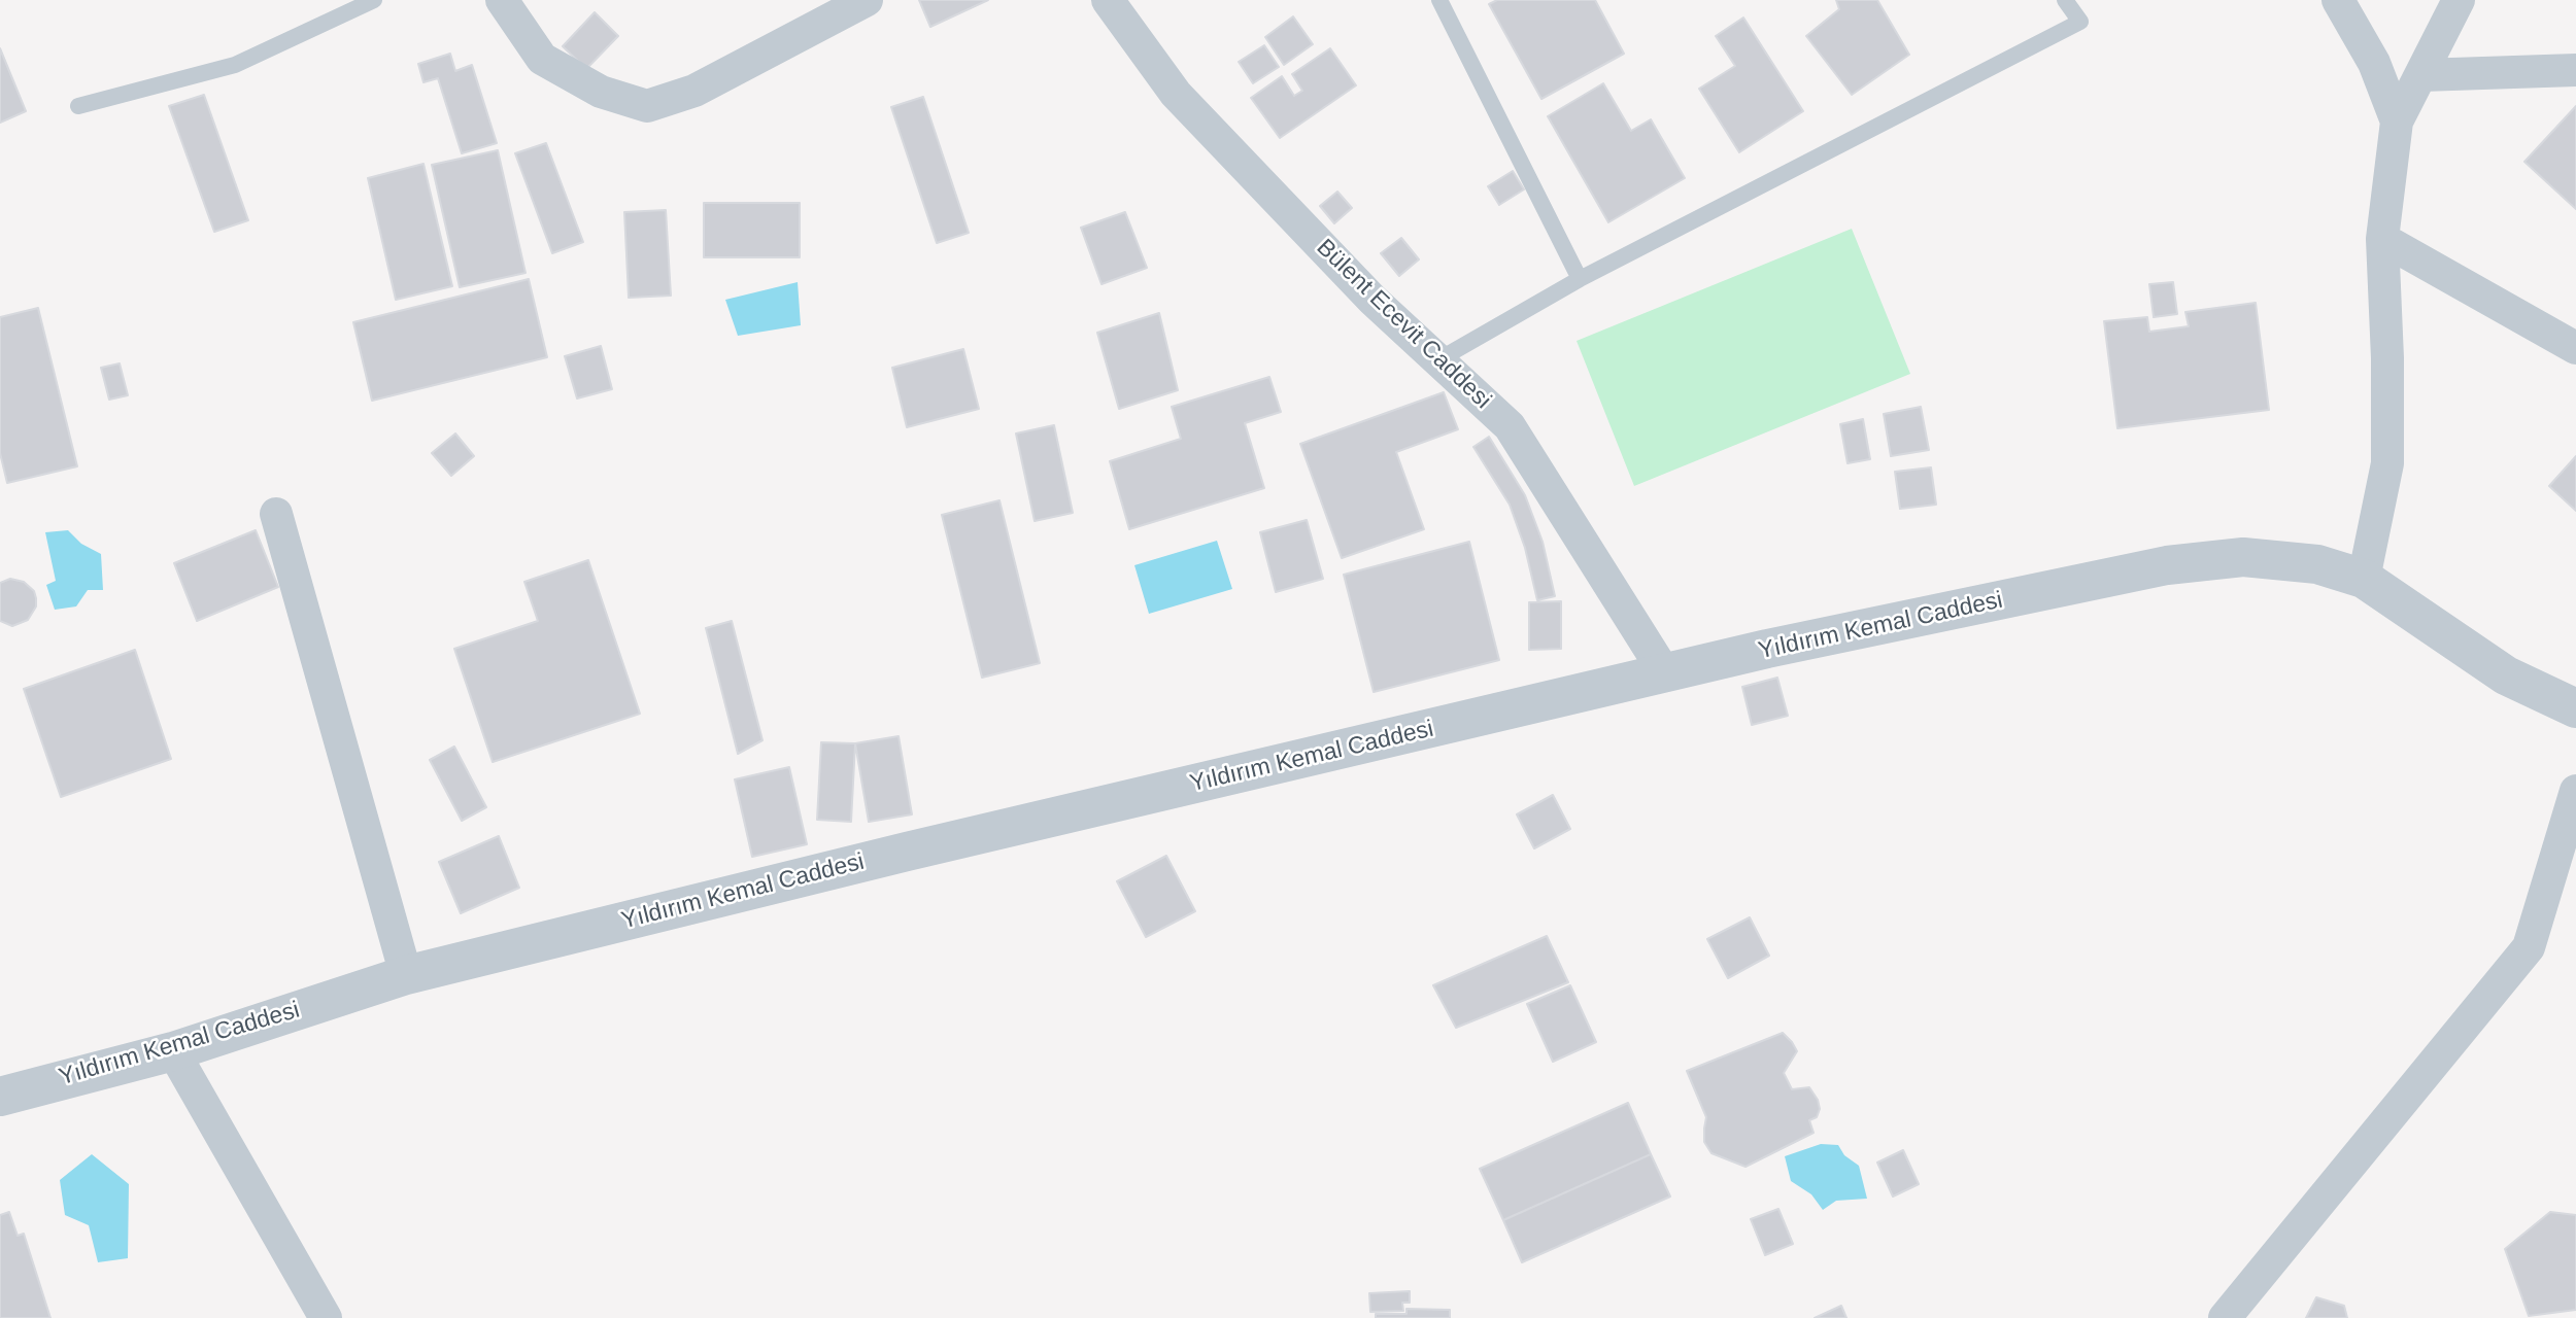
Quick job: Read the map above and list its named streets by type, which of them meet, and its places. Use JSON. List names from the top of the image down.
{
  "streets": {
    "street": ["Bülent Ecevit Caddesi", "Yıldırım Kemal Caddesi"]
  },
  "crossings": [
    ["Bülent Ecevit Caddesi", "Yıldırım Kemal Caddesi"]
  ]
}
